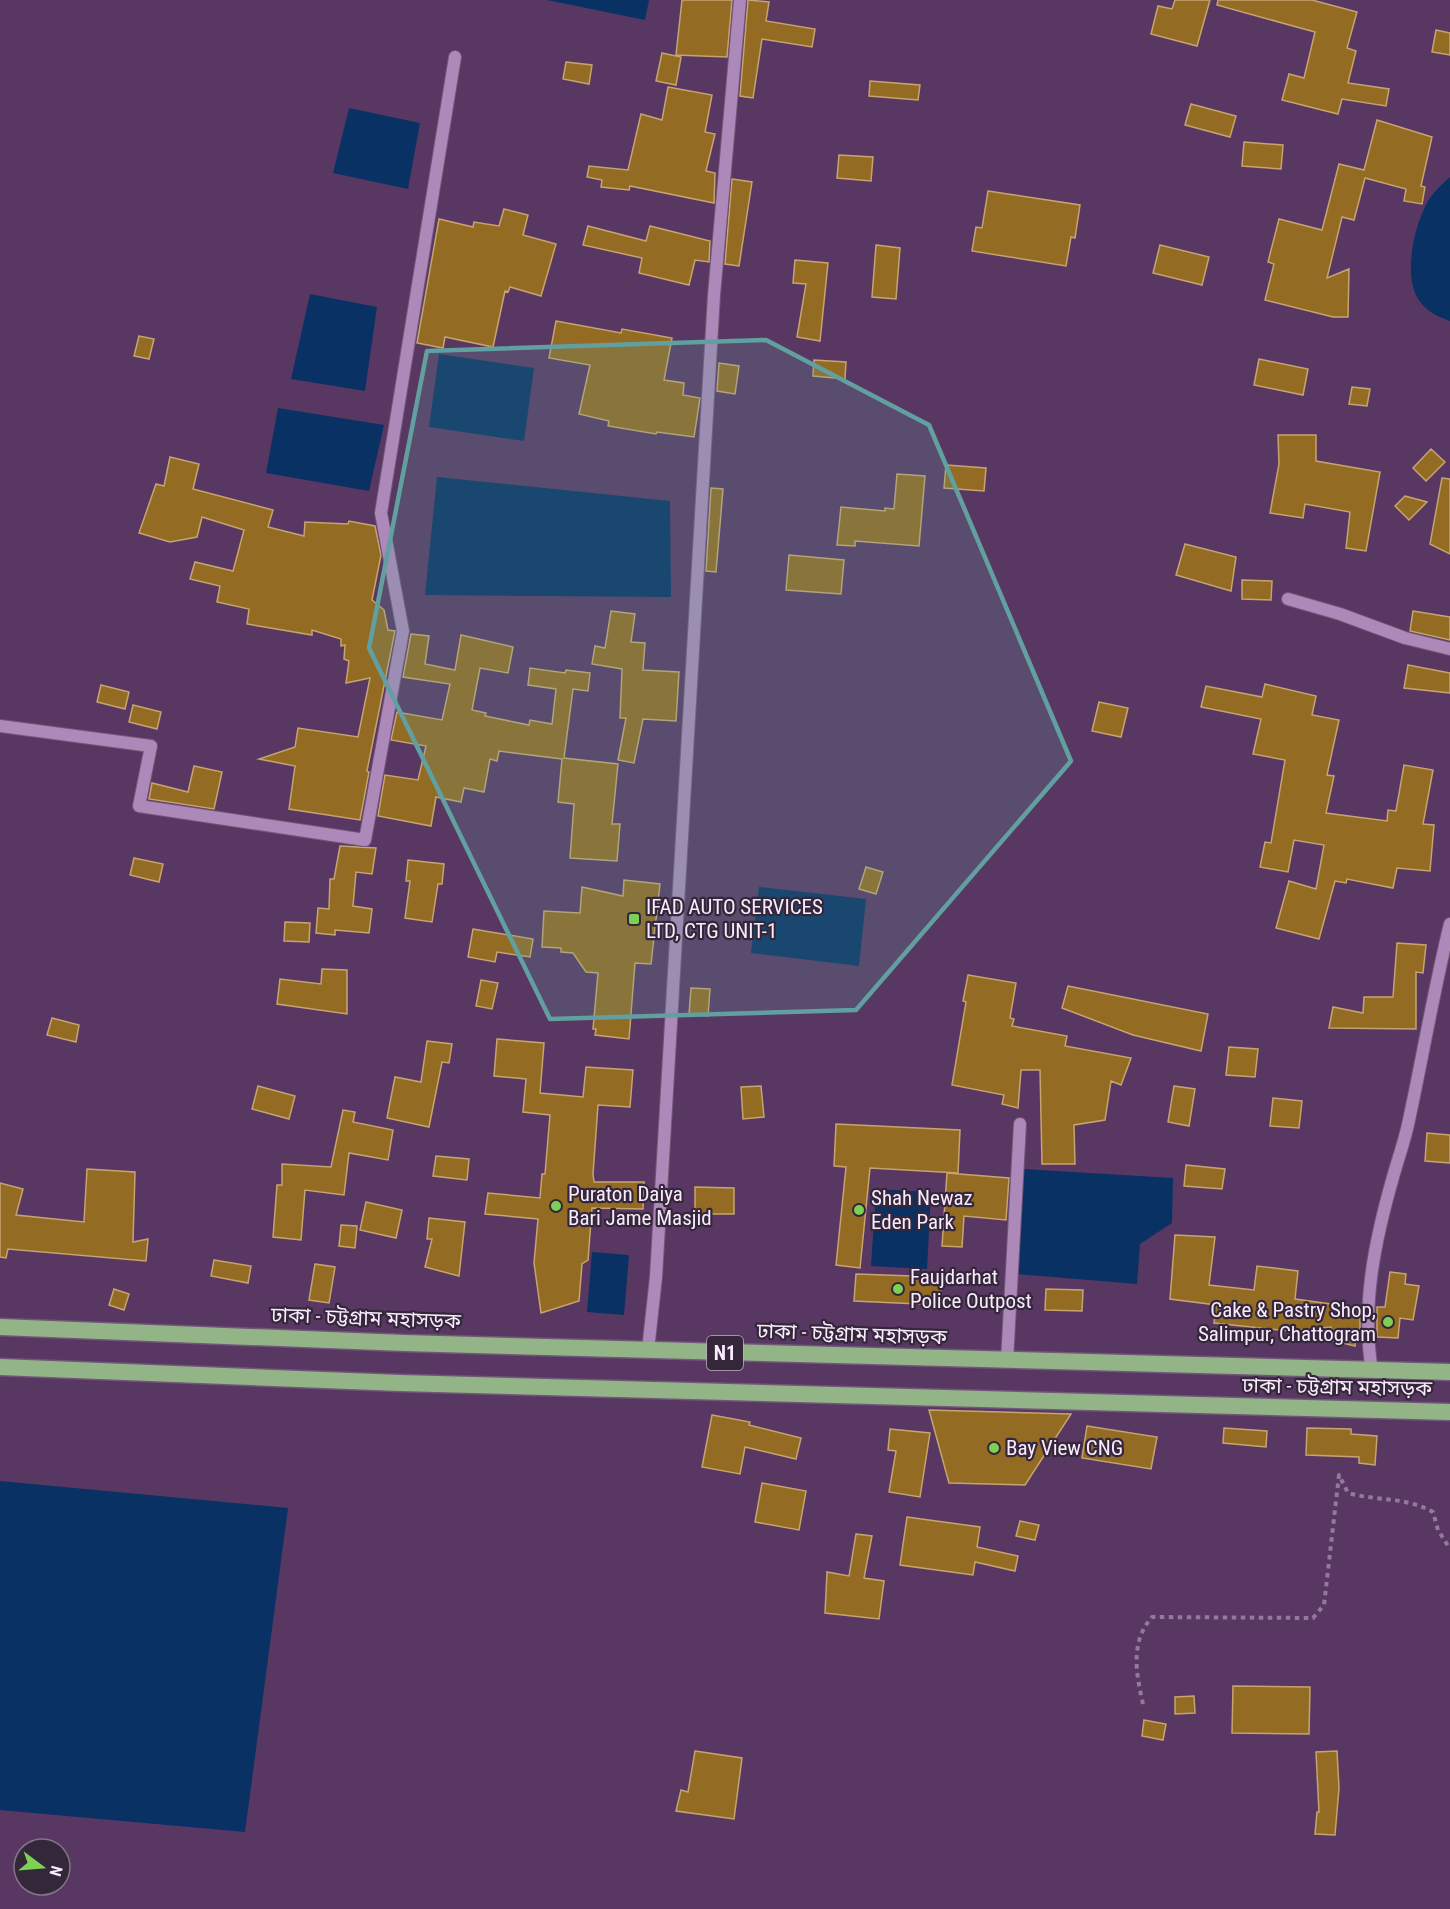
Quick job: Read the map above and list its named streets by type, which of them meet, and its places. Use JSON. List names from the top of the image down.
{
  "streets": {
    "highway": ["ঢাকা - চট্টগ্রাম মহাসড়ক", "N1"]
  },
  "places": {
    "transit": ["IFAD AUTO SERVICES LTD, CTG UNIT-1"],
    "other": [
      "Puraton Daiya Bari Jame Masjid",
      "Shah Newaz Eden Park",
      "Faujdarhat Police Outpost",
      "Cake & Pastry Shop, Salimpur, Chattogram",
      "Bay View CNG"
    ]
  },
  "north": "right"
}
